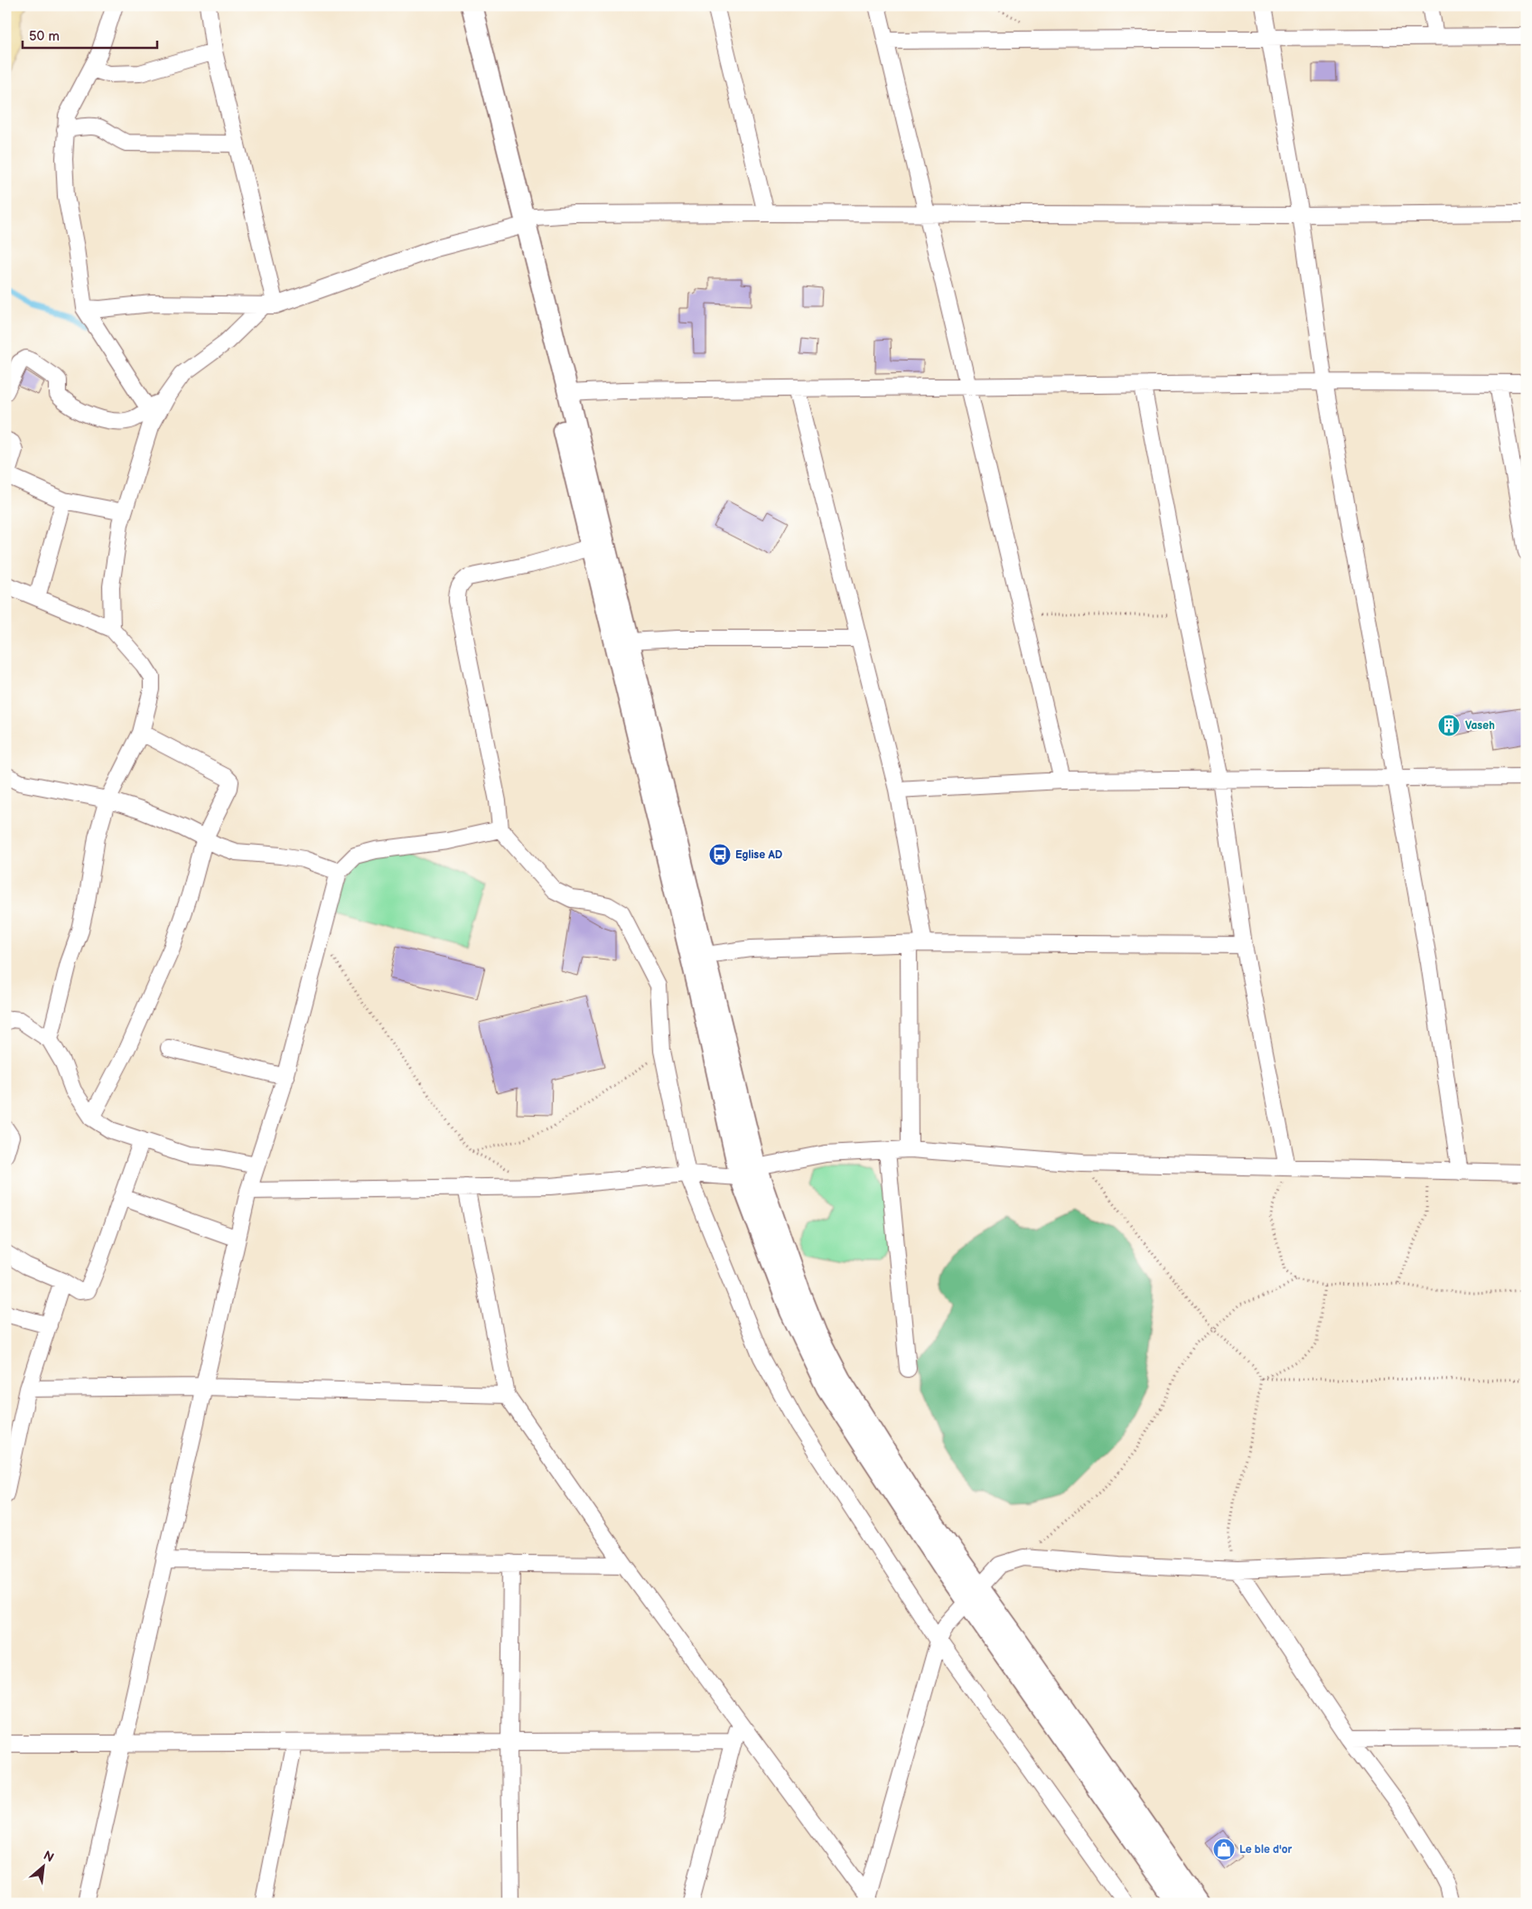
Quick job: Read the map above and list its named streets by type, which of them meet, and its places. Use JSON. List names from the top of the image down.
{
  "places": {
    "building": ["Vaseh"],
    "bus stop": ["Eglise AD"],
    "shop": ["Le ble d'or"]
  },
  "scale_bar": "50 m",
  "north": "top right"
}
